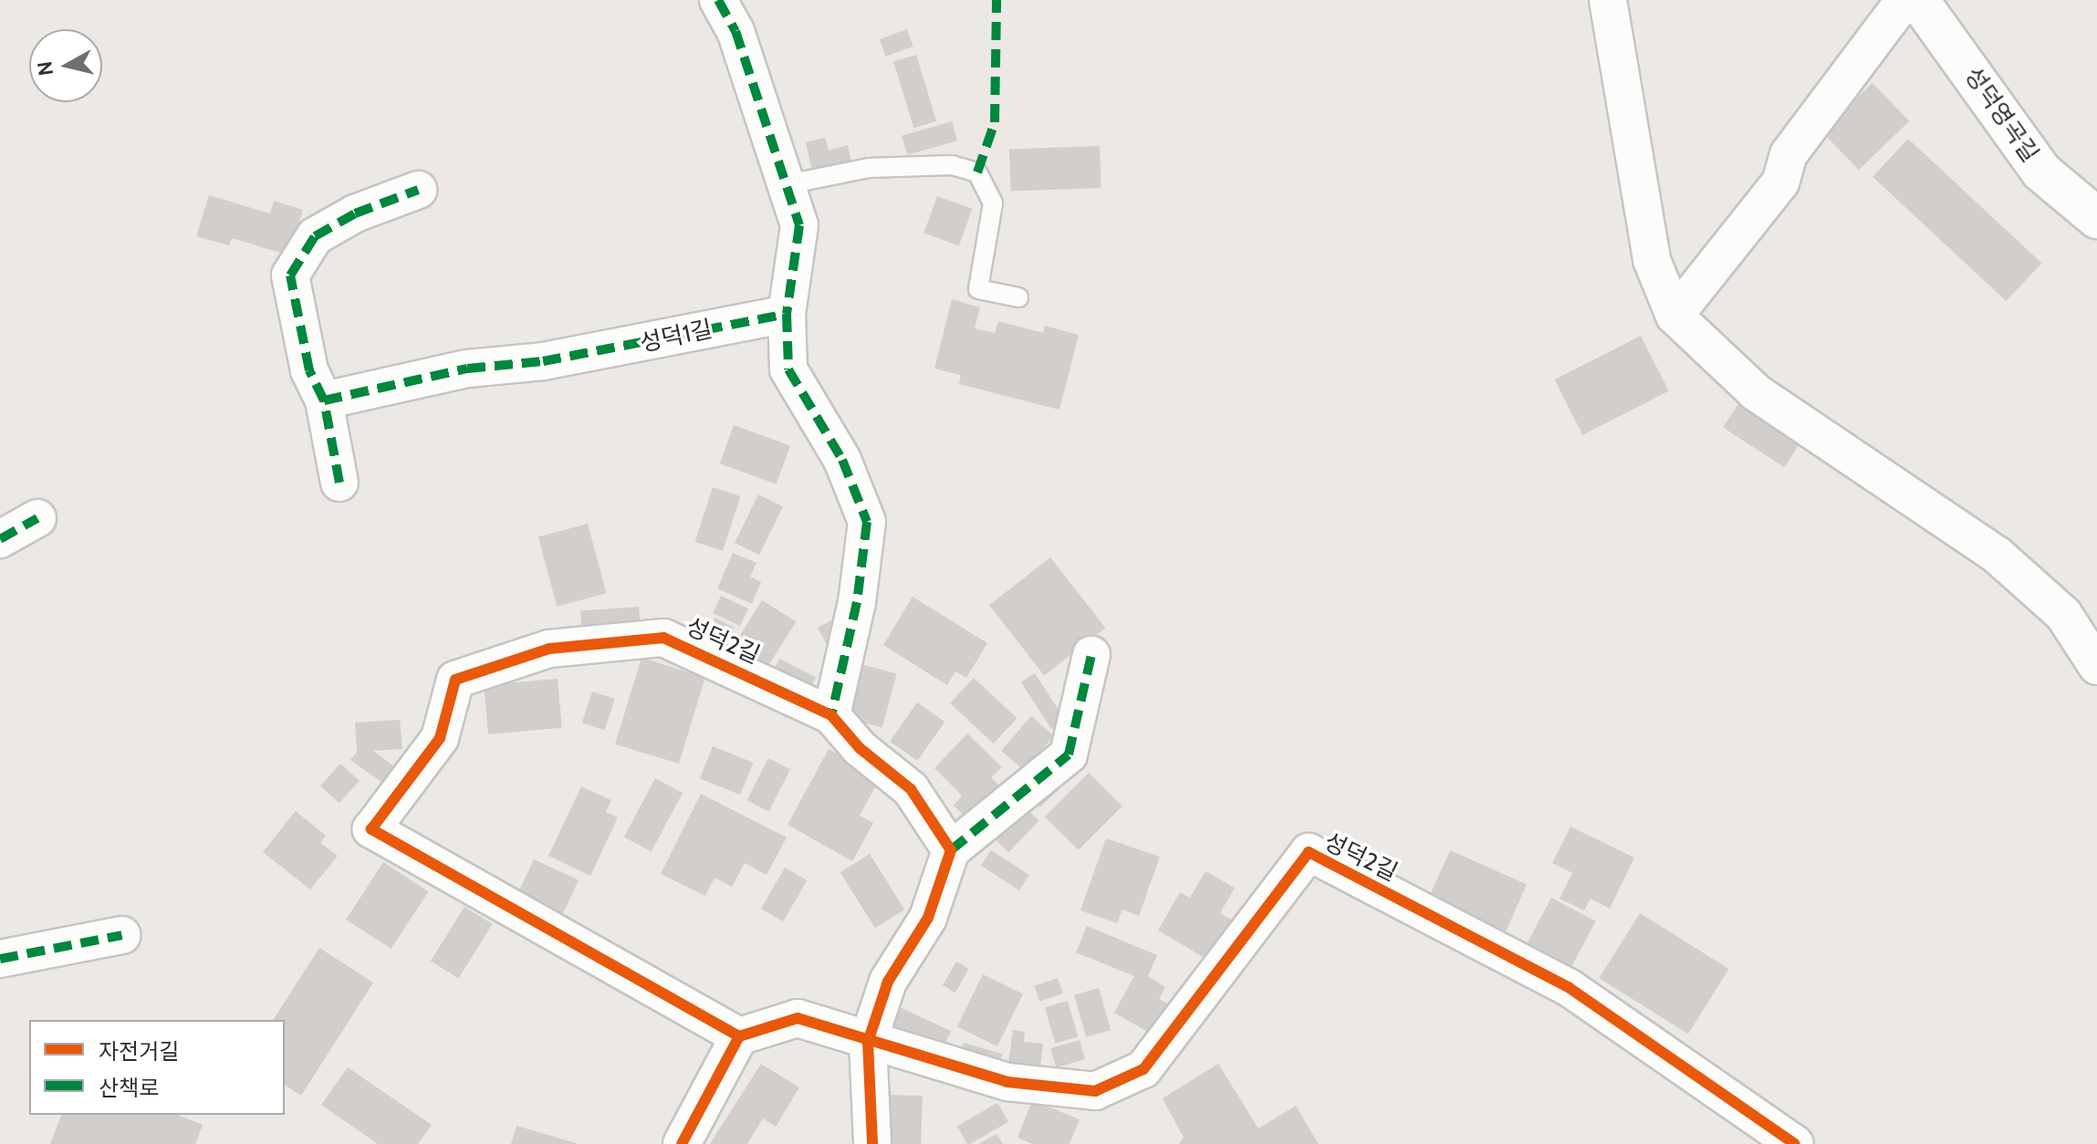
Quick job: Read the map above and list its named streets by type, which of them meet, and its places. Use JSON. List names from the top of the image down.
{
  "streets": {
    "main road": ["성덕영곡길"],
    "street": ["성덕1길", "성덕2길"]
  },
  "legend": ["자전거길", "산책로"],
  "north": "left"
}
